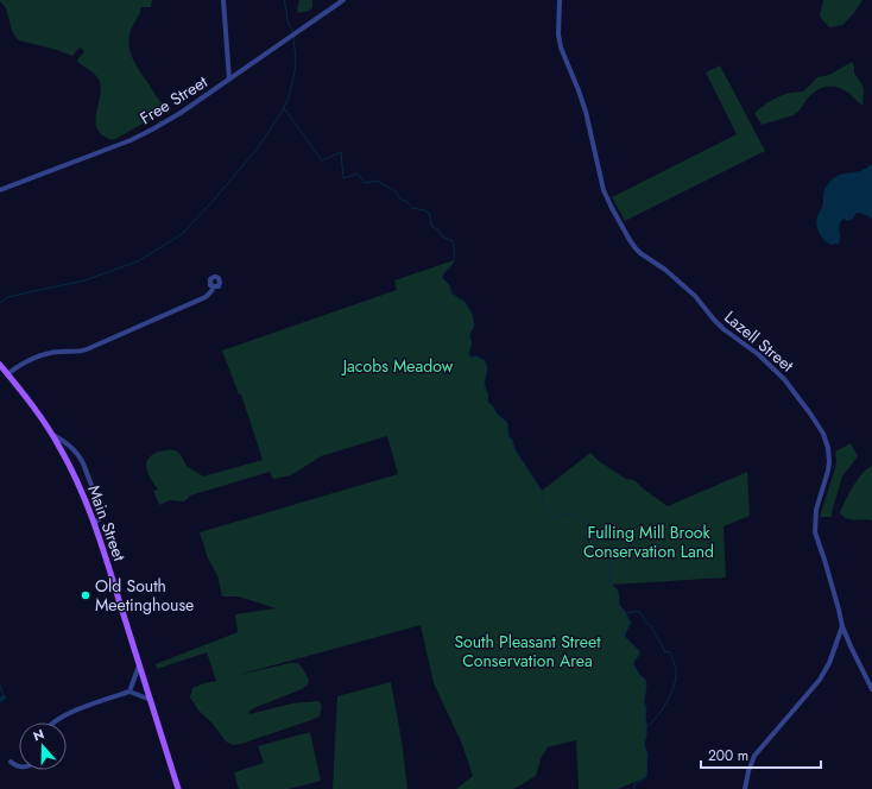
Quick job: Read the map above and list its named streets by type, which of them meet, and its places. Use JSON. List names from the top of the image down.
{
  "streets": {
    "main road": ["Main Street"],
    "street": ["Free Street", "Lazell Street"]
  },
  "parks": ["Jacobs Meadow", "Fulling Mill Brook Conservation Land", "South Pleasant Street Conservation Area"],
  "places": ["Old South Meetinghouse"],
  "scale_bar": "200 m",
  "north": "top"
}
